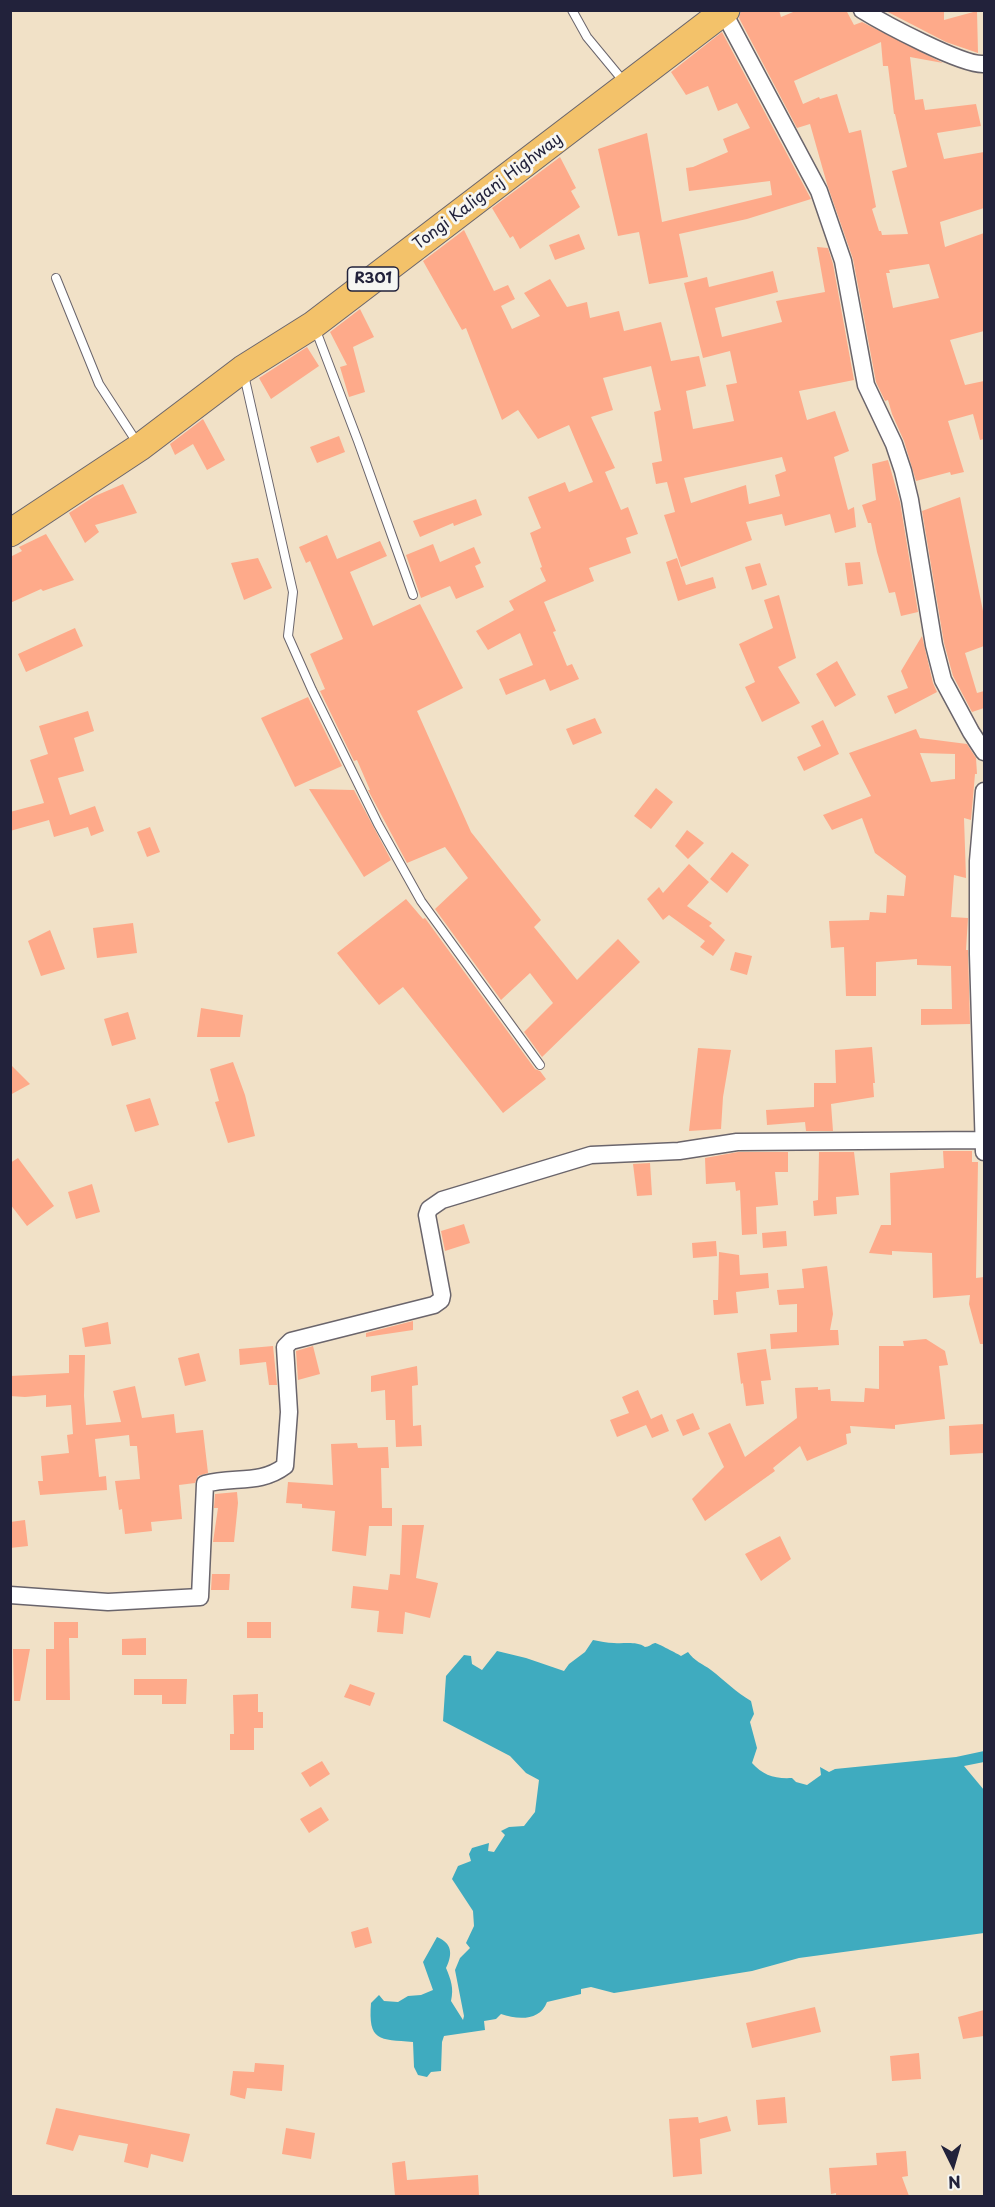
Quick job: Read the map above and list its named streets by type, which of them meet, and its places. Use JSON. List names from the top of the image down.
{
  "streets": {
    "main road": ["Tongi Kaliganj Highway", "R301"]
  },
  "north": "bottom"
}
